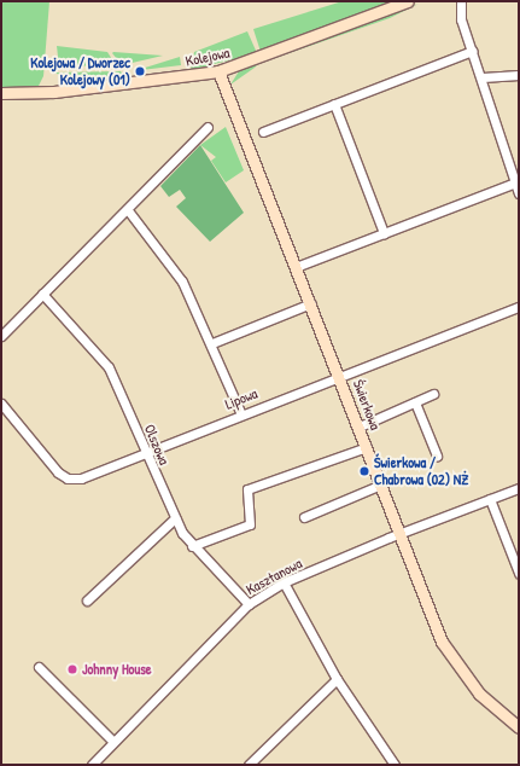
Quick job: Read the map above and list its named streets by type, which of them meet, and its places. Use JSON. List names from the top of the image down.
{
  "streets": {
    "street": [
      "Kolejowa",
      "Lipowa",
      "Świerkowa",
      "Olszowa",
      "Kasztanowa"
    ]
  },
  "crossings": [
    ["Kolejowa", "Świerkowa"],
    ["Lipowa", "Świerkowa"],
    ["Lipowa", "Olszowa"],
    ["Świerkowa", "Kasztanowa"],
    ["Olszowa", "Kasztanowa"]
  ],
  "places": ["Kolejowa / Dworzec Kolejowy (01)", "Świerkowa / Chabrowa (02) NŻ", "Johnny House"]
}
